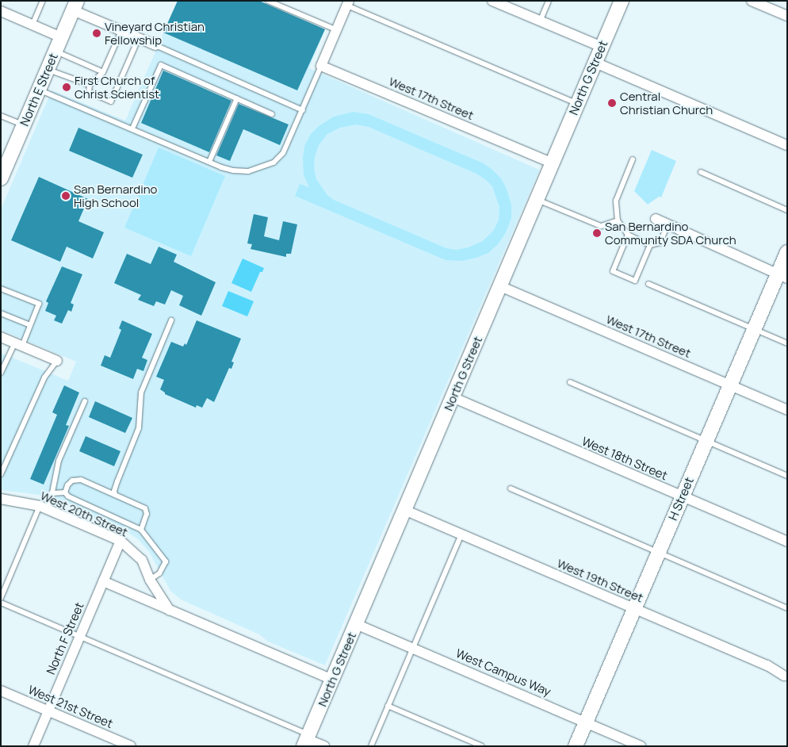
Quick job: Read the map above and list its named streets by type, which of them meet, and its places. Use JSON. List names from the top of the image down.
{
  "streets": {
    "street": [
      "North G Street",
      "North E Street",
      "West 17th Street",
      "West 18th Street",
      "H Street",
      "West 20th Street",
      "West 19th Street",
      "North F Street",
      "West Campus Way",
      "West 21st Street"
    ]
  },
  "crossings": [
    ["North G Street", "West 17th Street"],
    ["North G Street", "West 18th Street"],
    ["North G Street", "West 19th Street"],
    ["North G Street", "West Campus Way"],
    ["West 17th Street", "H Street"],
    ["West 18th Street", "H Street"],
    ["H Street", "West 19th Street"],
    ["H Street", "West Campus Way"],
    ["West 20th Street", "North F Street"],
    ["North F Street", "West 21st Street"]
  ],
  "places": [
    "Vineyard Christian Fellowship",
    "First Church of Christ Scientist",
    "Central Christian Church",
    "San Bernardino High School",
    "San Bernardino Community SDA Church"
  ]
}
